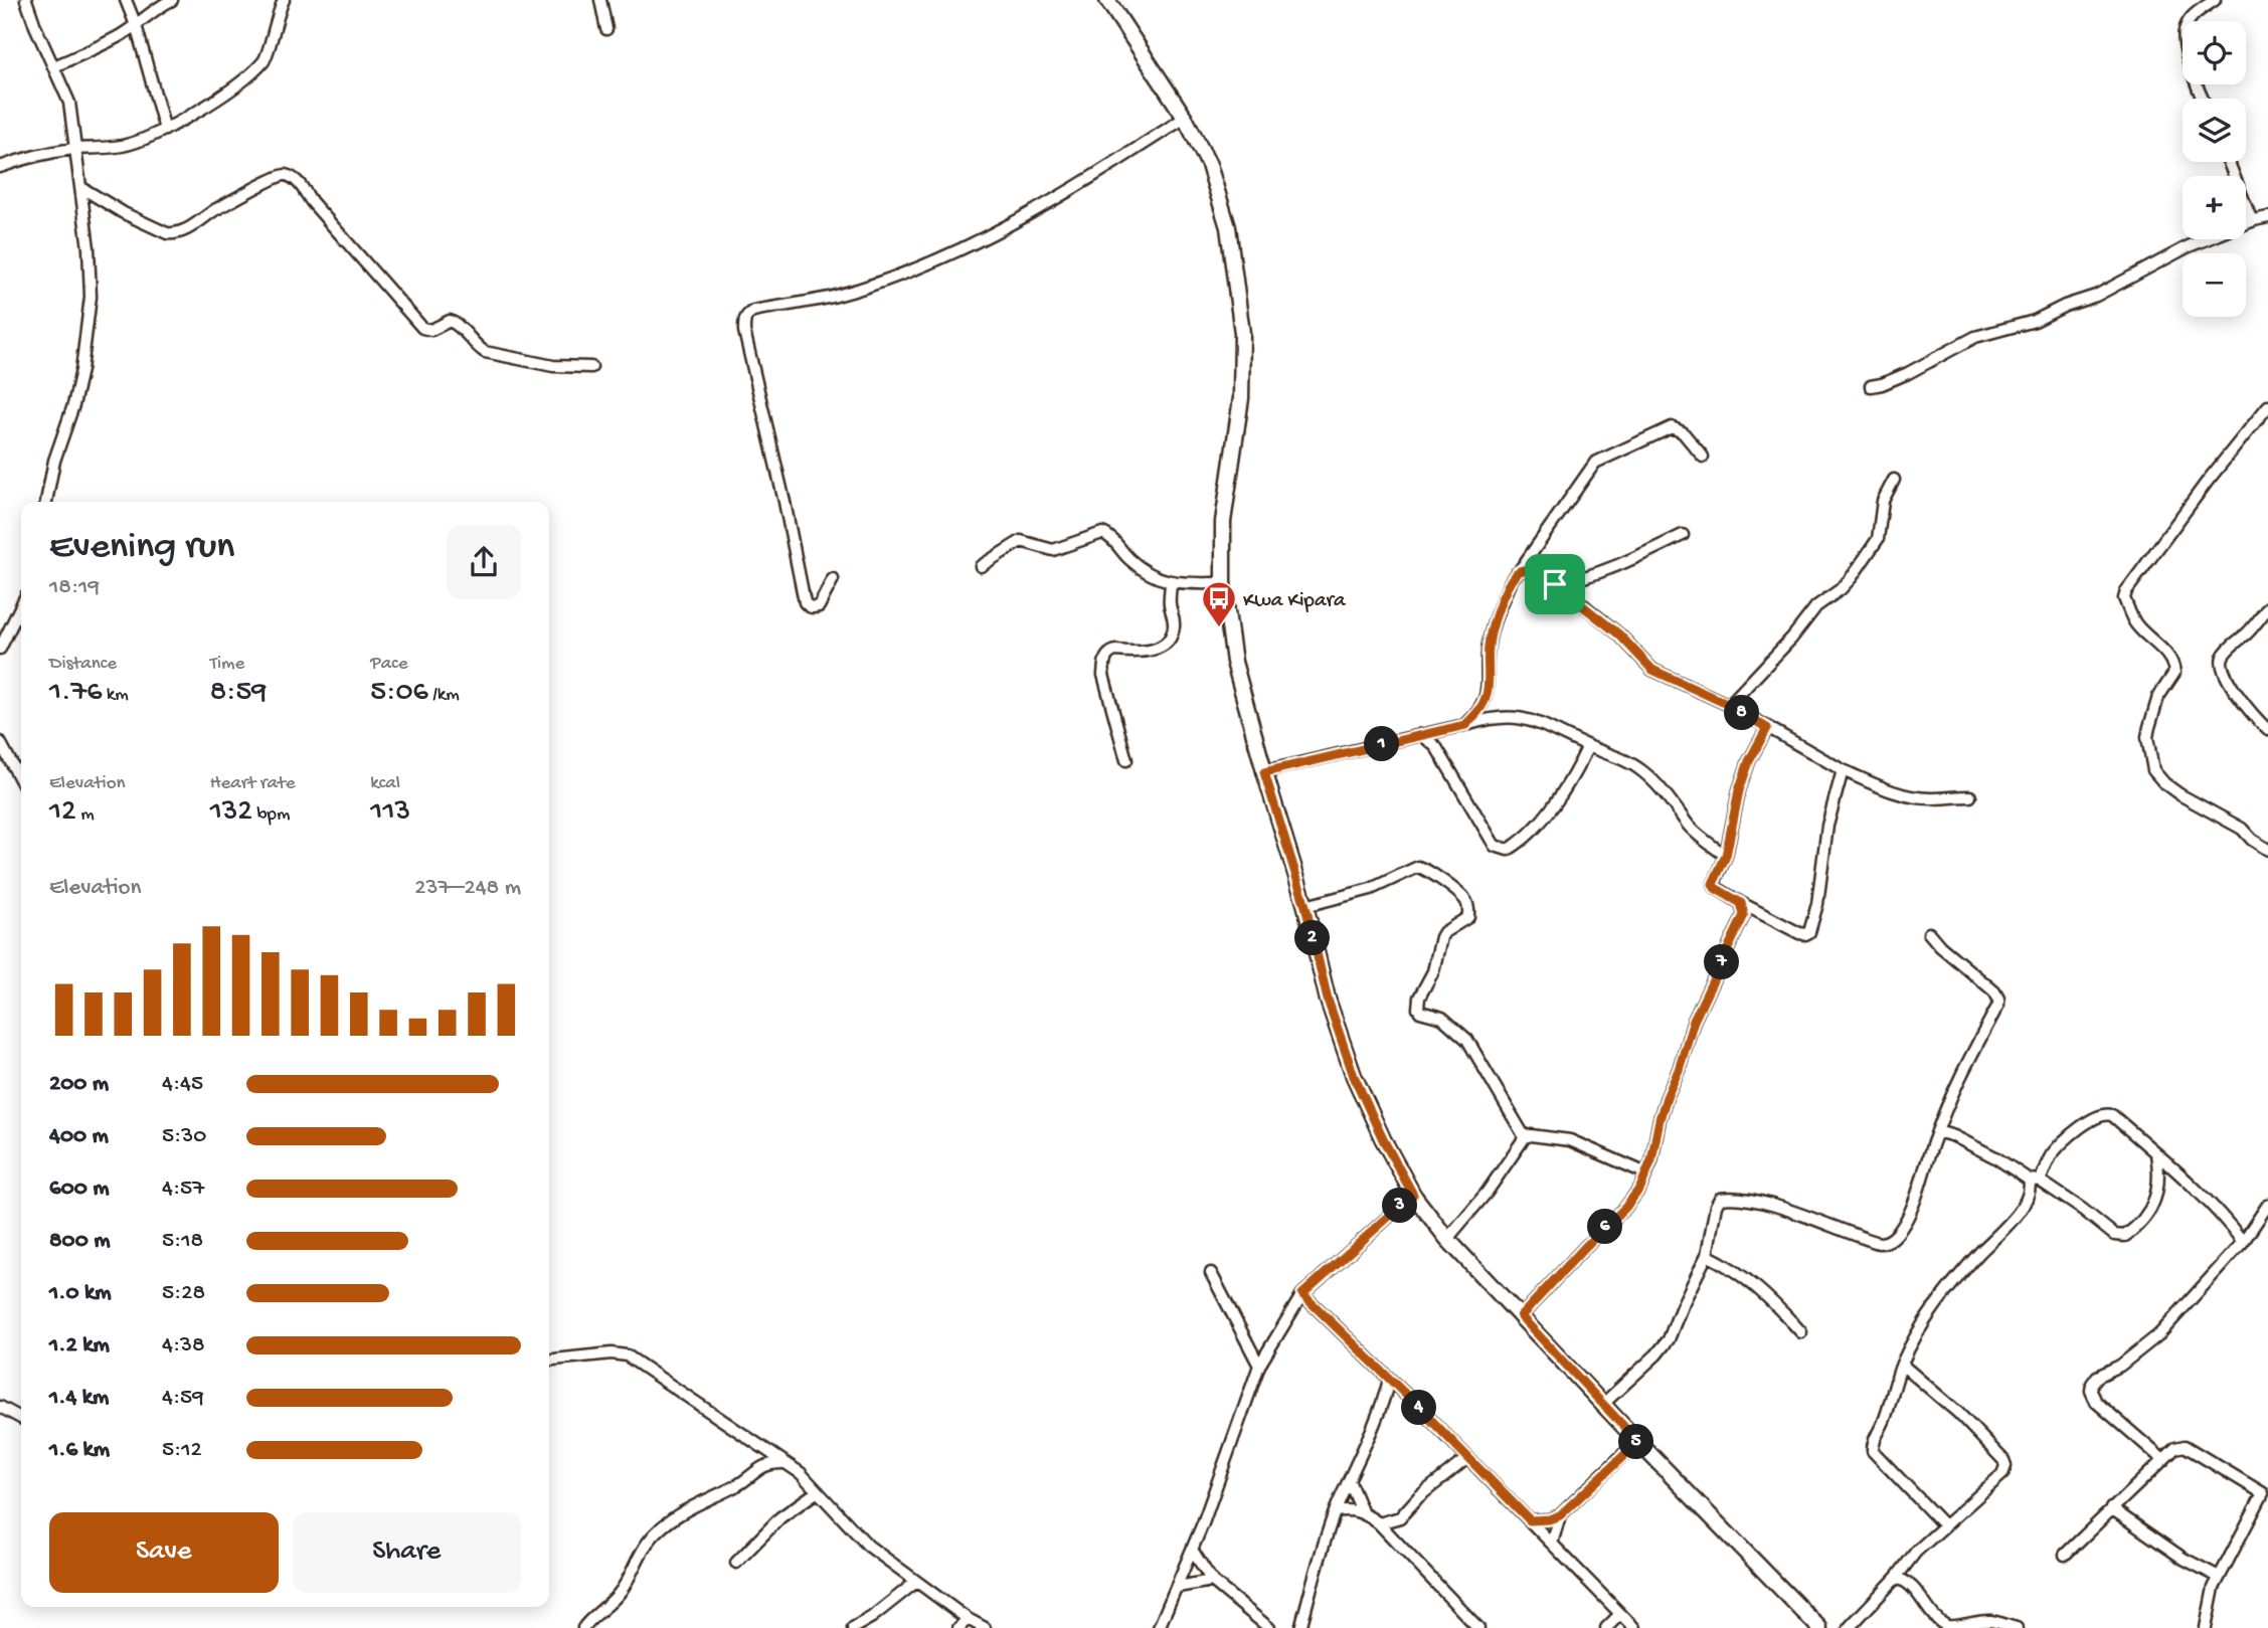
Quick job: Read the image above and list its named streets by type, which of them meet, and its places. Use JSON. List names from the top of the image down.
{
  "places": {
    "bus stop": ["Kwa Kipara"]
  },
  "page": {
    "map_buttons": ["+", "−"],
    "heading": ["Evening run", "18:19"],
    "stats": [
      ["Distance", "1.76 km"],
      ["Time", "8:59"],
      ["Pace", "5:06 /km"],
      ["Elevation", "12 m"],
      ["Heart rate", "132 bpm"],
      ["kcal", "113"]
    ],
    "pins": [
      "8",
      "1",
      "2",
      "7",
      "3",
      "6",
      "4",
      "5"
    ],
    "chart": ["Elevation", "237–248 m"],
    "list": [
      {
        "name": "200 m",
        "note": "4:45"
      },
      {
        "name": "400 m",
        "note": "5:30"
      },
      {
        "name": "600 m",
        "note": "4:57"
      },
      {
        "name": "800 m",
        "note": "5:18"
      },
      {
        "name": "1.0 km",
        "note": "5:28"
      },
      {
        "name": "1.2 km",
        "note": "4:38"
      },
      {
        "name": "1.4 km",
        "note": "4:59"
      },
      {
        "name": "1.6 km",
        "note": "5:12"
      }
    ],
    "buttons": ["Save", "Share"]
  }
}
